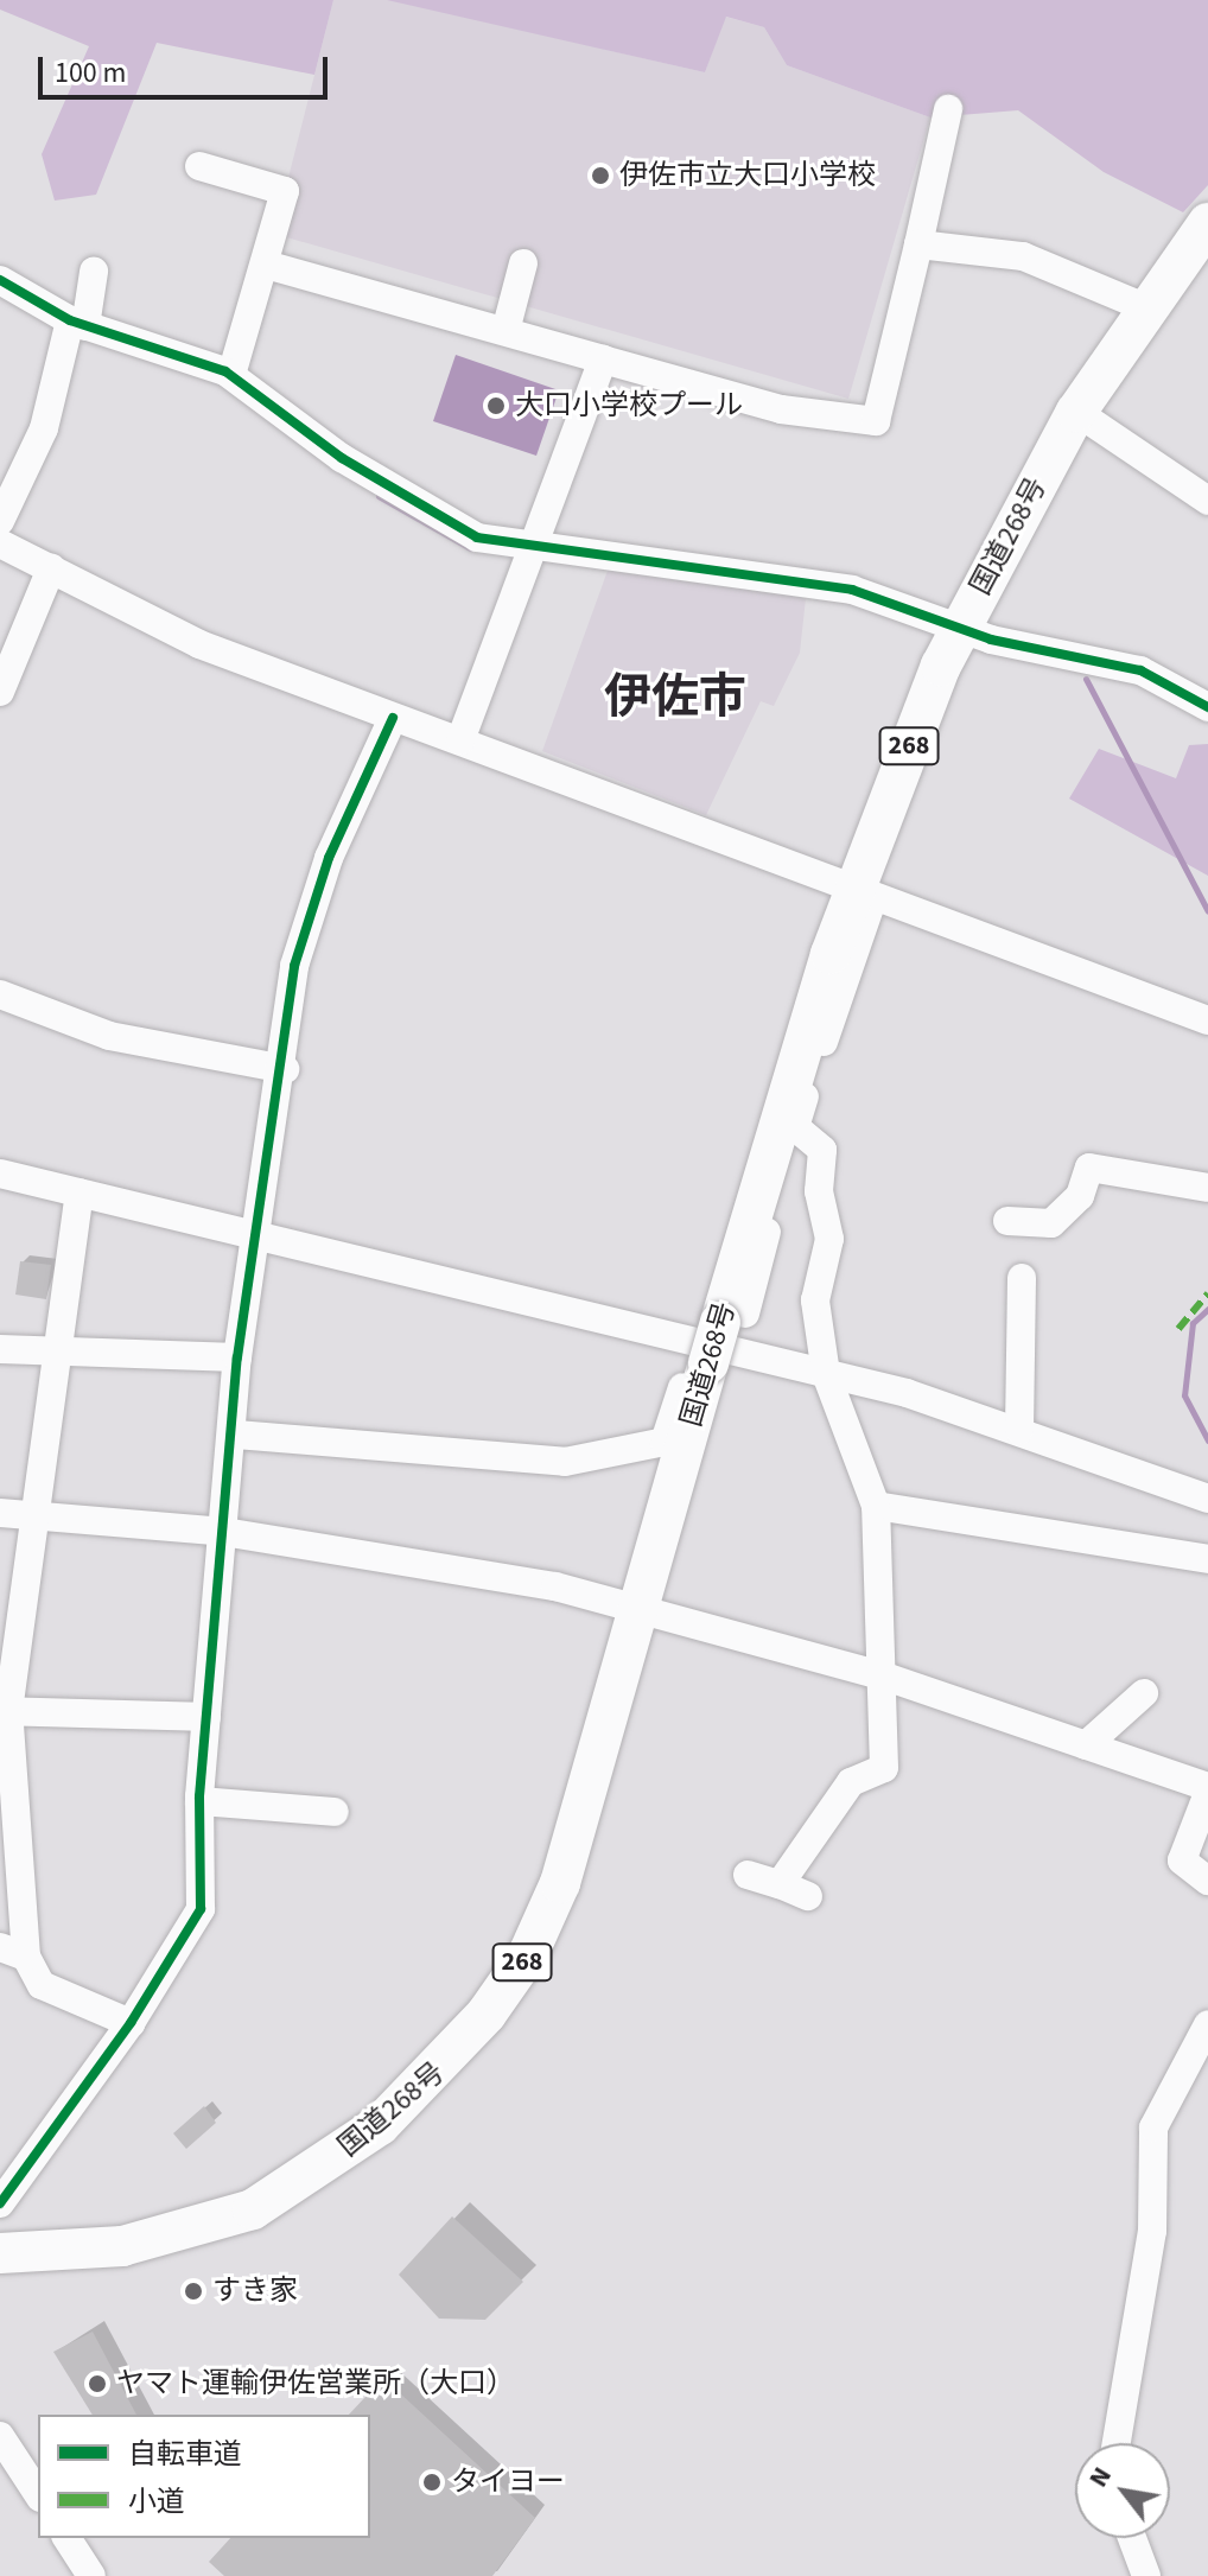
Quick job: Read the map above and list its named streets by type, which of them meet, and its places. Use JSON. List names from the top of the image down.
{
  "streets": {
    "highway": ["国道268号", "268"]
  },
  "districts": ["伊佐市"],
  "places": [
    "伊佐市立大口小学校",
    "大口小学校プール",
    "すき家",
    "ヤマト運輸伊佐営業所（大口）",
    "タイヨー"
  ],
  "legend": ["自転車道", "小道"],
  "scale_bar": "100 m",
  "north": "top left"
}
